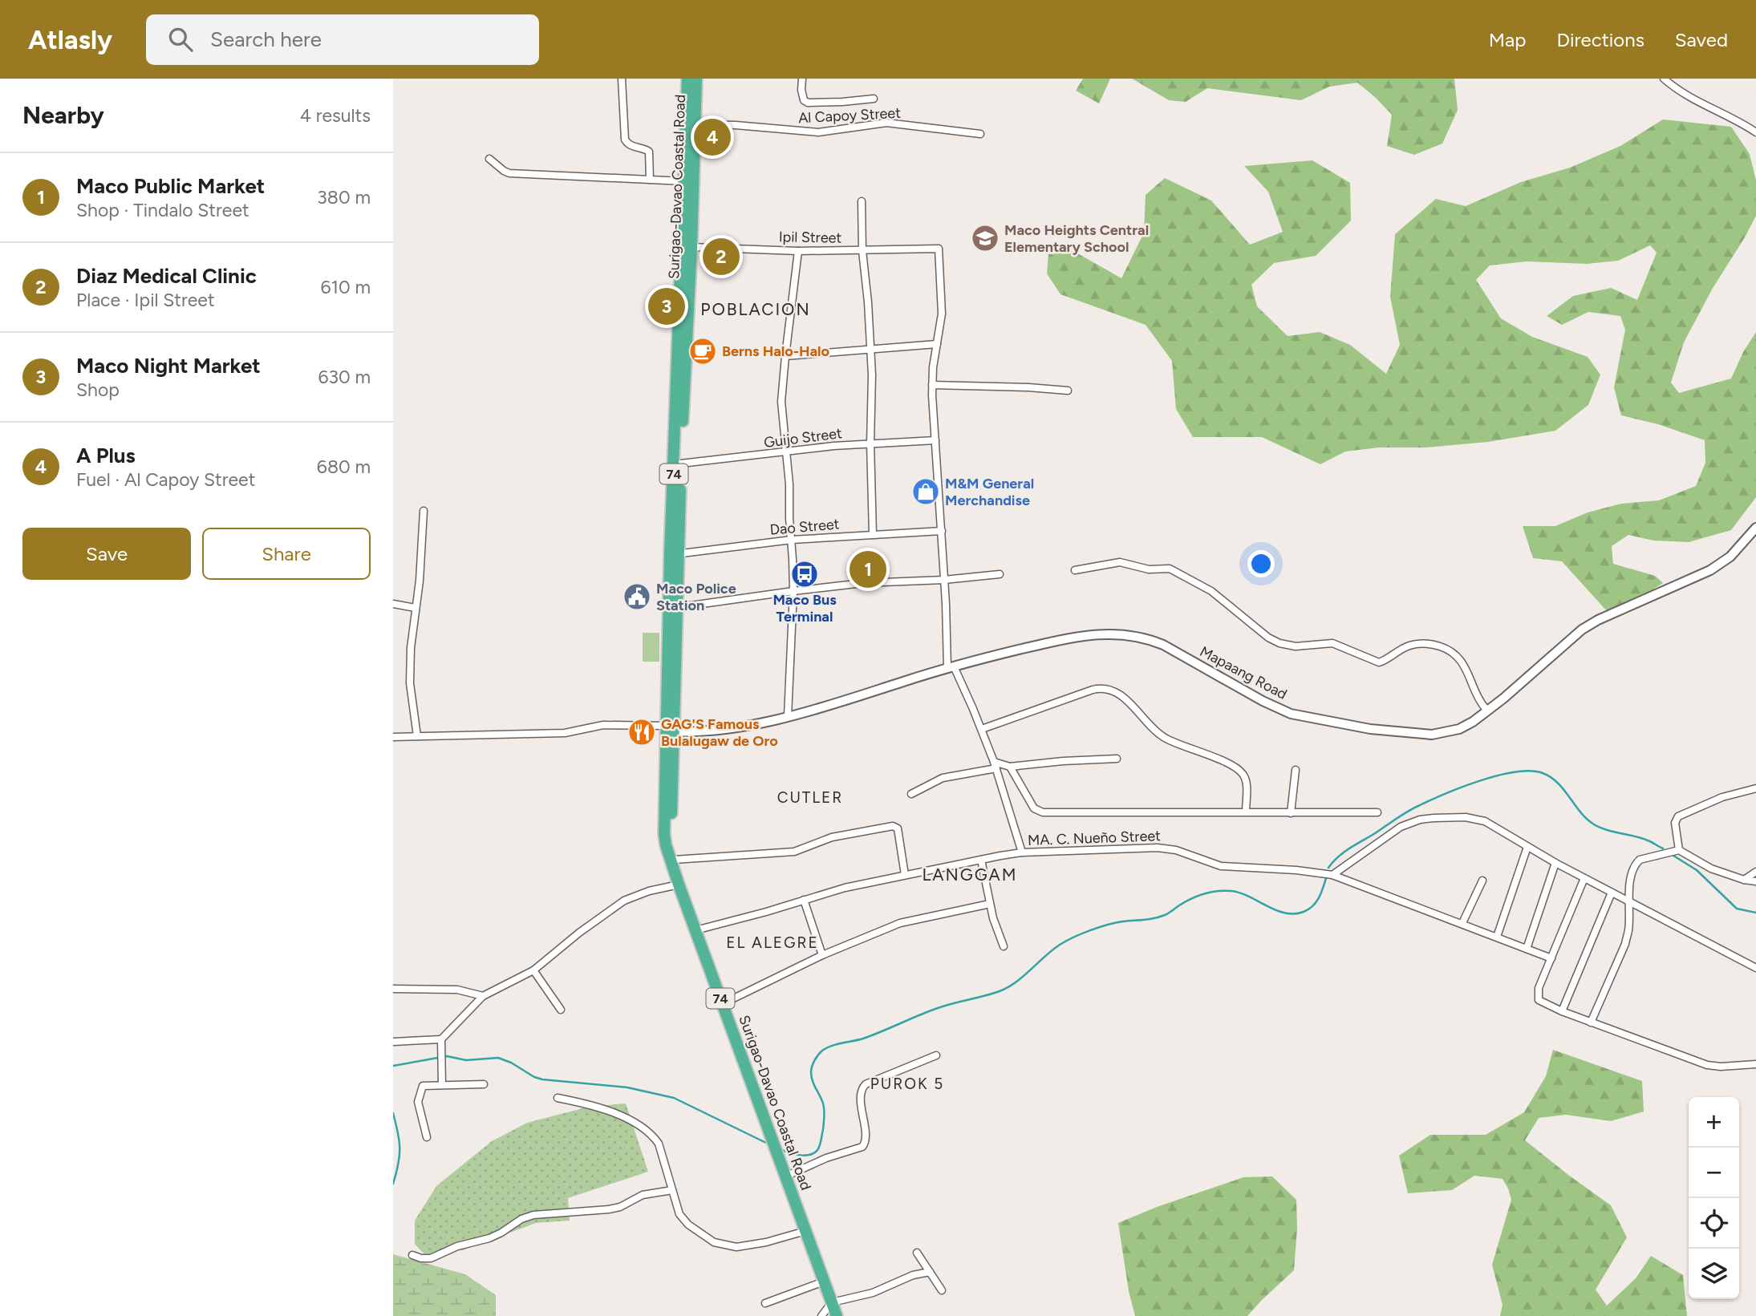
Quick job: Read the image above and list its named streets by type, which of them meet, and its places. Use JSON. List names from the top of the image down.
{
  "streets": {
    "highway": ["Surigao-Davao Coastal Road", "74"],
    "street": [
      "Al Capoy Street",
      "Ipil Street",
      "Guijo Street",
      "Dao Street",
      "Mapaang Road",
      "MA. C. Nueño Street"
    ]
  },
  "crossings": [
    ["Al Capoy Street", "Surigao-Davao Coastal Road"],
    ["Surigao-Davao Coastal Road", "Ipil Street"],
    ["Surigao-Davao Coastal Road", "Guijo Street"],
    ["Surigao-Davao Coastal Road", "Dao Street"],
    ["Surigao-Davao Coastal Road", "Mapaang Road"],
    ["Surigao-Davao Coastal Road", "MA. C. Nueño Street"]
  ],
  "districts": [
    "POBLACION",
    "CUTLER",
    "LANGGAM",
    "EL ALEGRE",
    "PUROK 5"
  ],
  "places": {
    "school or university": ["Maco Heights Central Elementary School"],
    "cafe": ["Berns Halo-Halo"],
    "shop": ["M&M General Merchandise"],
    "bus stop": ["Maco Bus Terminal"],
    "public building": ["Maco Police Station"],
    "restaurant": ["GAG'S Famous Bulalugaw de Oro"]
  },
  "page": {
    "header": "Atlasly",
    "search": "Search here",
    "nav": ["Map", "Directions", "Saved"],
    "heading": ["Nearby", "4 results"],
    "pins": [
      "4",
      "2",
      "3",
      "1"
    ],
    "list": [
      {
        "mark": "1",
        "name": "Maco Public Market",
        "note": "Shop · Tindalo Street",
        "value": "380 m"
      },
      {
        "mark": "2",
        "name": "Diaz Medical Clinic",
        "note": "Place · Ipil Street",
        "value": "610 m"
      },
      {
        "mark": "3",
        "name": "Maco Night Market",
        "note": "Shop",
        "value": "630 m"
      },
      {
        "mark": "4",
        "name": "A Plus",
        "note": "Fuel · Al Capoy Street",
        "value": "680 m"
      }
    ],
    "buttons": ["Save", "Share"],
    "map_buttons": ["+", "−"]
  }
}
